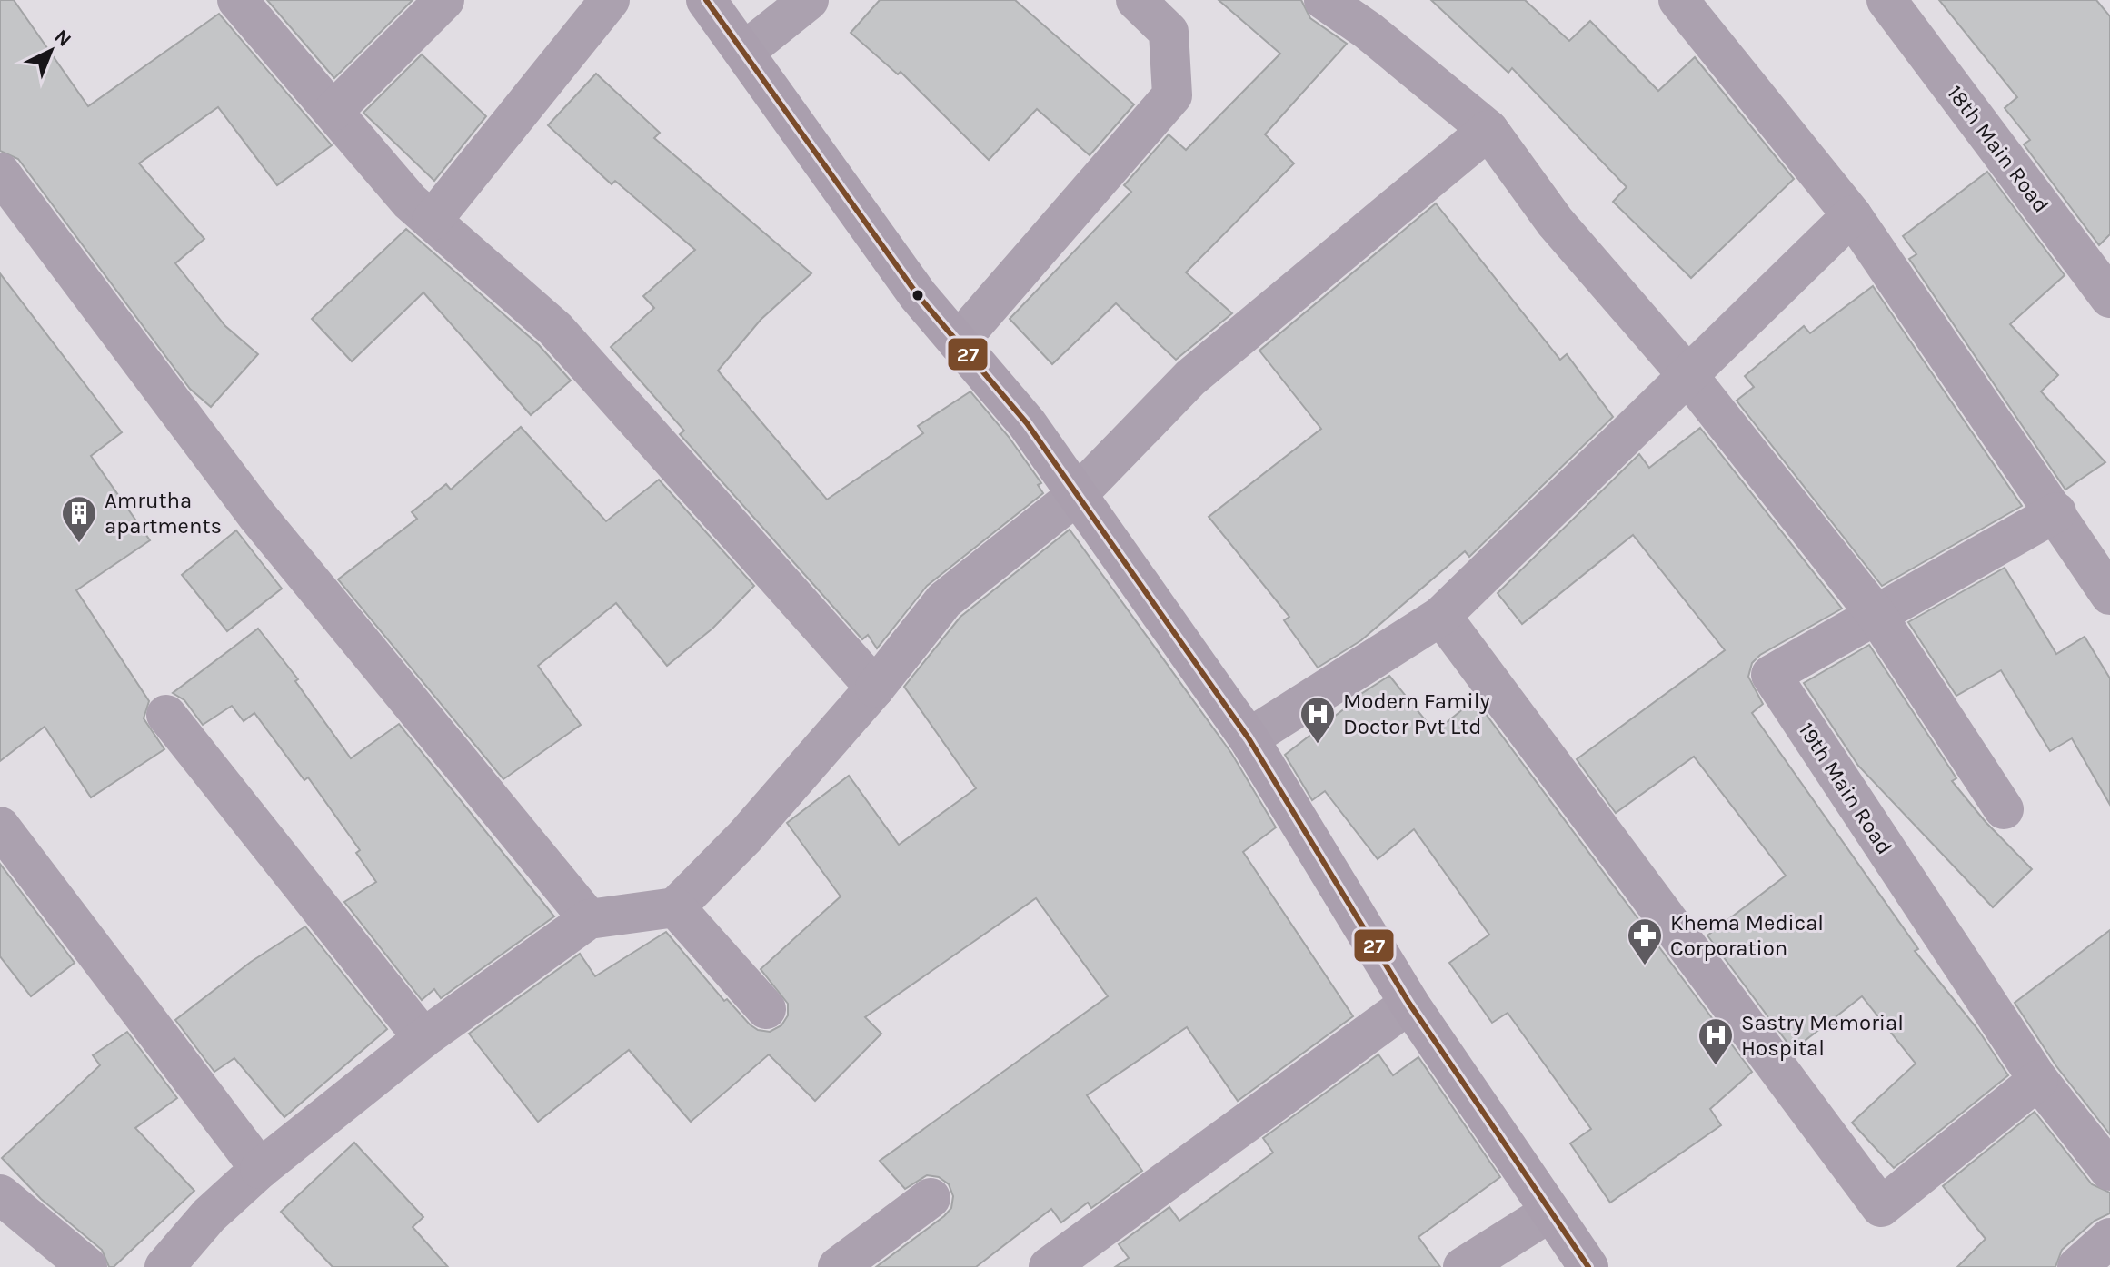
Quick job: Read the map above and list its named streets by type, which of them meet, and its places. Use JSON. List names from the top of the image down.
{
  "streets": {
    "street": ["18th Main Road", "19th Main Road"]
  },
  "places": {
    "building": ["Amrutha apartments"],
    "hospital": ["Modern Family Doctor Pvt Ltd", "Sastry Memorial Hospital"],
    "pharmacy": ["Khema Medical Corporation"]
  },
  "lines": ["transit line 27"],
  "north": "top right"
}
